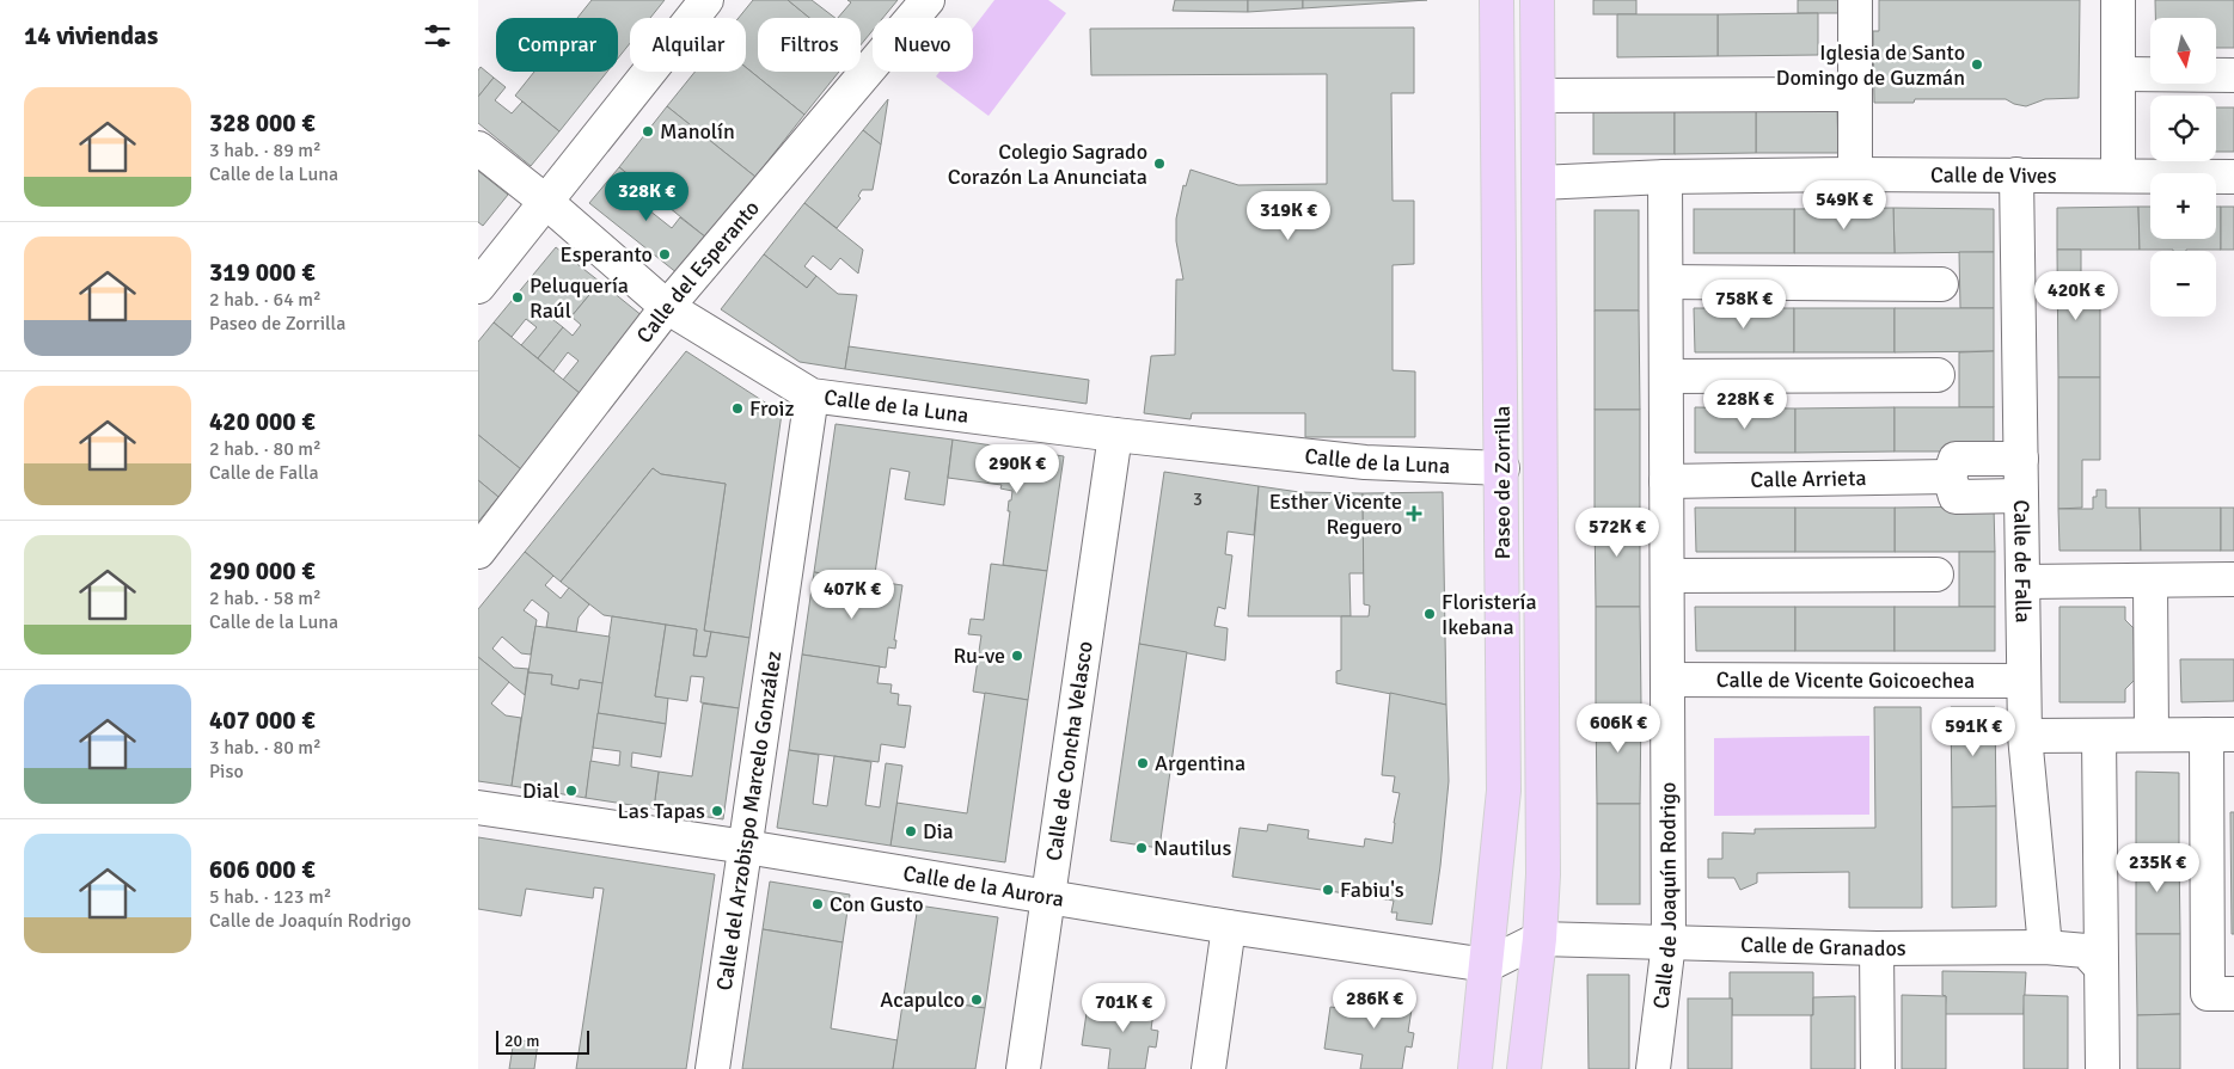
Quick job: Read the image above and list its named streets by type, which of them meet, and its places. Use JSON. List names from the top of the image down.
{
  "streets": {
    "main road": ["Paseo de Zorrilla"],
    "street": [
      "Calle de Vives",
      "Calle del Esperanto",
      "Calle de la Luna",
      "Calle Arrieta",
      "Calle de Falla",
      "Calle de Vicente Goicoechea",
      "Calle de Concha Velasco",
      "Calle del Arzobispo Marcelo González",
      "Calle de la Aurora",
      "Calle de Joaquín Rodrigo",
      "Calle de Granados"
    ]
  },
  "crossings": [
    ["Calle de Vives", "Paseo de Zorrilla"],
    ["Calle de Vives", "Calle de Falla"],
    ["Calle de Vives", "Calle de Joaquín Rodrigo"],
    ["Calle del Esperanto", "Calle de la Luna"],
    ["Calle de la Luna", "Paseo de Zorrilla"],
    ["Calle de la Luna", "Calle de Concha Velasco"],
    ["Calle de la Luna", "Calle del Arzobispo Marcelo González"],
    ["Calle Arrieta", "Calle de Joaquín Rodrigo"],
    ["Paseo de Zorrilla", "Calle de la Aurora"],
    ["Paseo de Zorrilla", "Calle de Granados"],
    ["Calle de Falla", "Calle de Vicente Goicoechea"],
    ["Calle de Falla", "Calle de Granados"],
    ["Calle de Vicente Goicoechea", "Calle de Joaquín Rodrigo"],
    ["Calle de Concha Velasco", "Calle de la Aurora"],
    ["Calle del Arzobispo Marcelo González", "Calle de la Aurora"],
    ["Calle de Joaquín Rodrigo", "Calle de Granados"]
  ],
  "places": {
    "other": [
      "Iglesia de Santo Domingo de Guzmán",
      "Manolín",
      "Colegio Sagrado Corazón La Anunciata",
      "Esperanto",
      "Peluquería Raúl",
      "Froiz",
      "Floristería Ikebana",
      "Ru-ve",
      "Argentina",
      "Dial",
      "Las Tapas",
      "Dia",
      "Nautilus",
      "Fabiu's",
      "Con Gusto",
      "Acapulco"
    ],
    "health": ["Esther Vicente Reguero"]
  },
  "house_numbers": ["3"],
  "scale_bar": "20 m",
  "north": "bottom",
  "page": {
    "heading": "14 viviendas",
    "map_buttons": ["+", "−"],
    "chip": [
      "Comprar",
      "Alquilar",
      "Filtros",
      "Nuevo"
    ],
    "list": [
      {
        "name": "328 000 €",
        "note": "3 hab. · 89 m² · Calle de la Luna"
      },
      {
        "name": "319 000 €",
        "note": "2 hab. · 64 m² · Paseo de Zorrilla"
      },
      {
        "name": "420 000 €",
        "note": "2 hab. · 80 m² · Calle de Falla"
      },
      {
        "name": "290 000 €",
        "note": "2 hab. · 58 m² · Calle de la Luna"
      },
      {
        "name": "407 000 €",
        "note": "3 hab. · 80 m² · Piso"
      },
      {
        "name": "606 000 €",
        "note": "5 hab. · 123 m² · Calle de Joaquín Rodrigo"
      }
    ],
    "price": [
      "328K €",
      "549K €",
      "319K €",
      "420K €",
      "758K €",
      "228K €",
      "290K €",
      "572K €",
      "407K €",
      "606K €",
      "591K €",
      "235K €",
      "286K €",
      "701K €"
    ],
    "scale": "20 m"
  }
}
